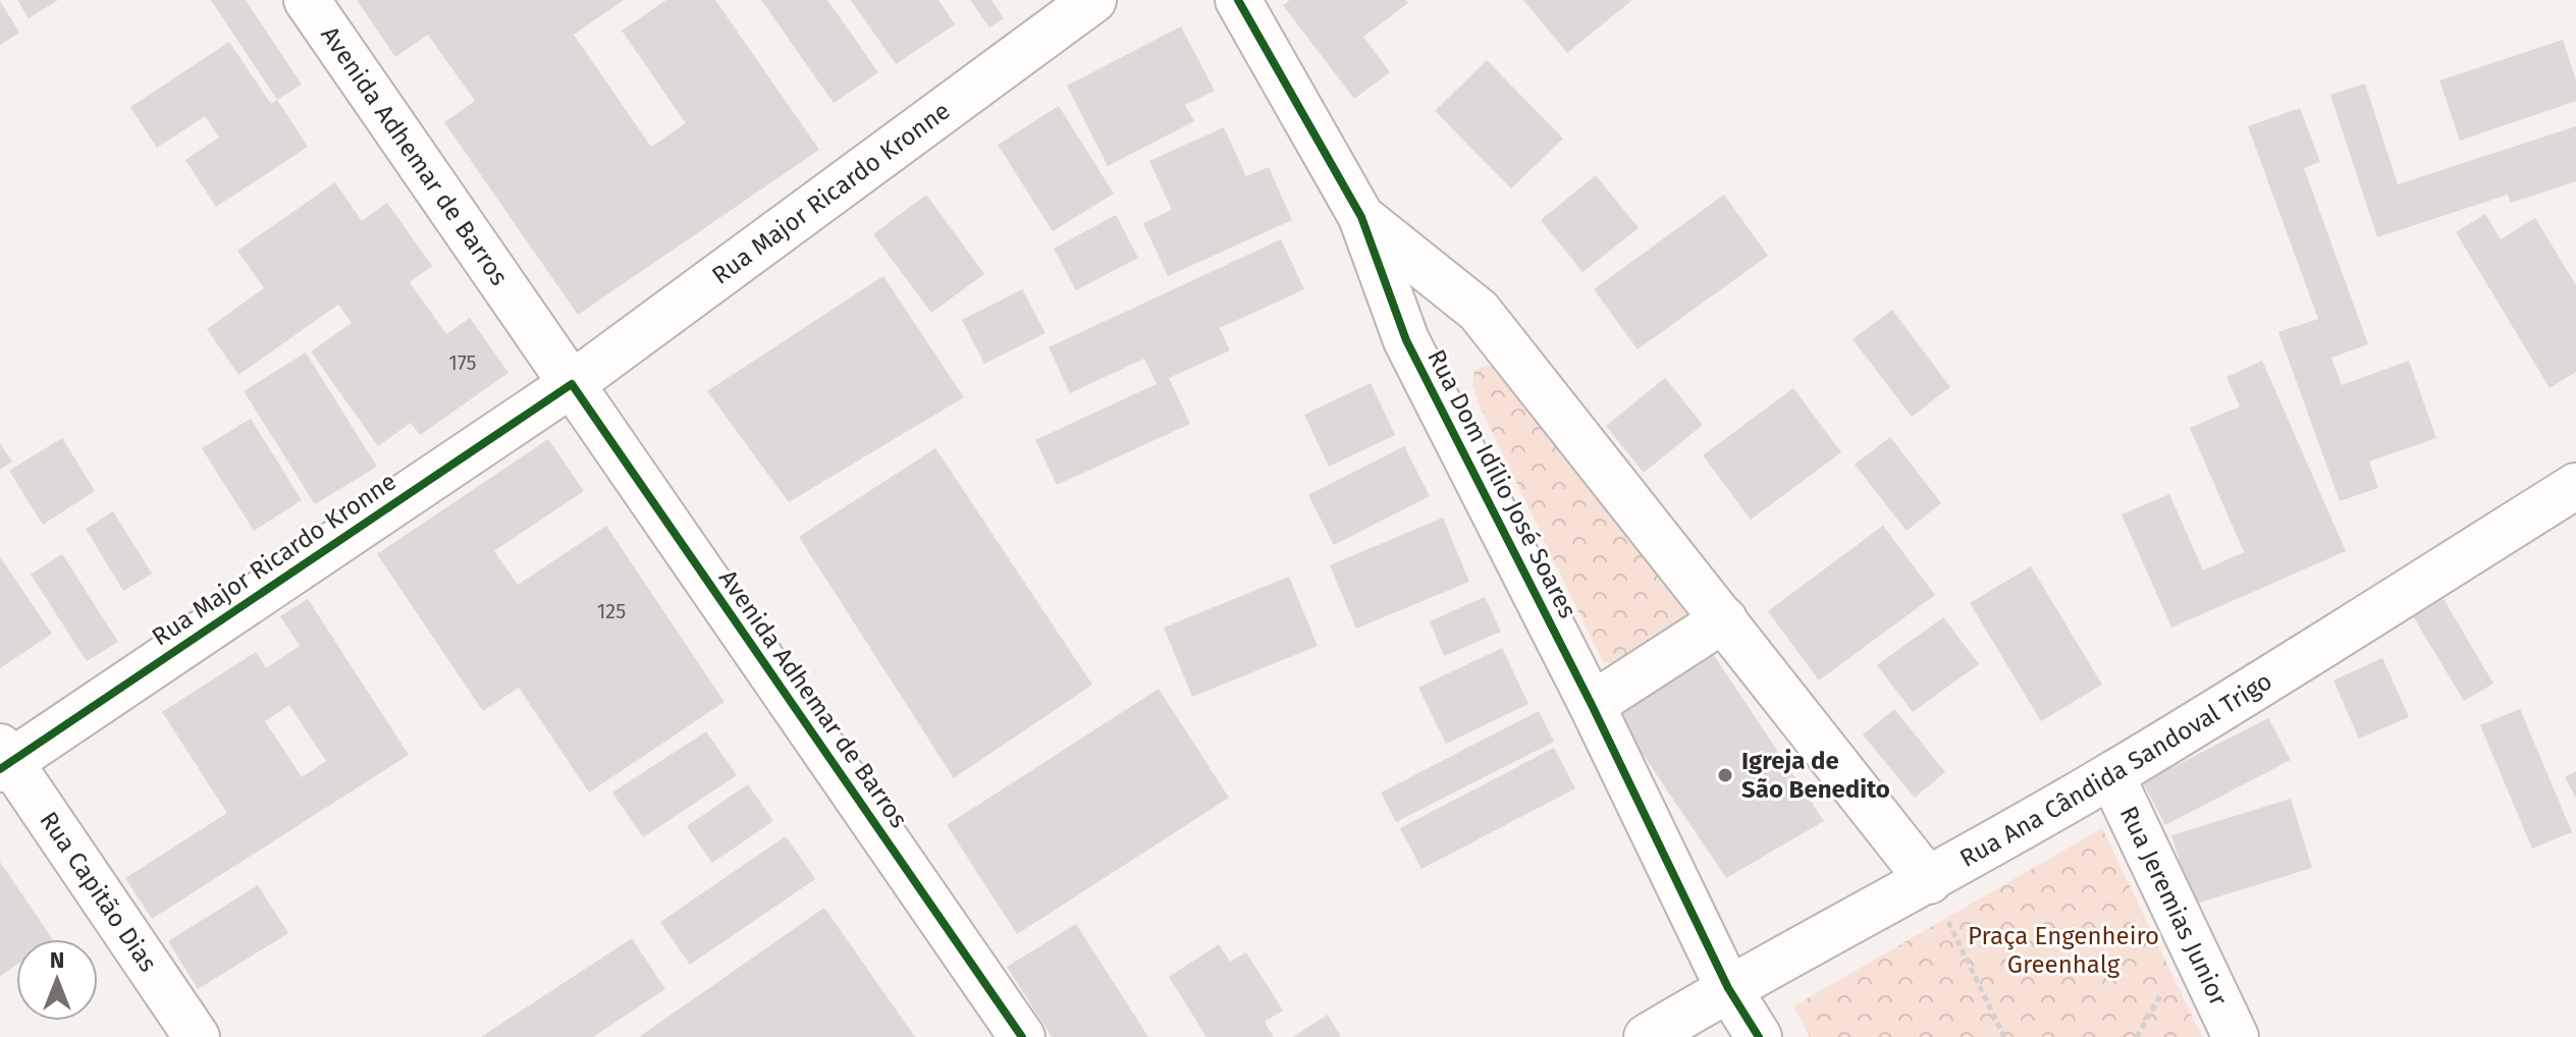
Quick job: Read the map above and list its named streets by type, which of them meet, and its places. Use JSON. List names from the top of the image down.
{
  "streets": {
    "street": [
      "Avenida Adhemar de Barros",
      "Rua Major Ricardo Kronne",
      "Rua Dom Idílio José Soares",
      "Rua Ana Cândida Sandoval Trigo",
      "Rua Capitão Dias",
      "Rua Jeremias Junior"
    ]
  },
  "crossings": [
    ["Avenida Adhemar de Barros", "Rua Major Ricardo Kronne"],
    ["Rua Major Ricardo Kronne", "Rua Capitão Dias"],
    ["Rua Dom Idílio José Soares", "Rua Ana Cândida Sandoval Trigo"],
    ["Rua Ana Cândida Sandoval Trigo", "Rua Jeremias Junior"]
  ],
  "parks": ["Praça Engenheiro Greenhalg"],
  "places": ["Igreja de São Benedito"],
  "house_numbers": ["175", "125"],
  "north": "top"
}
